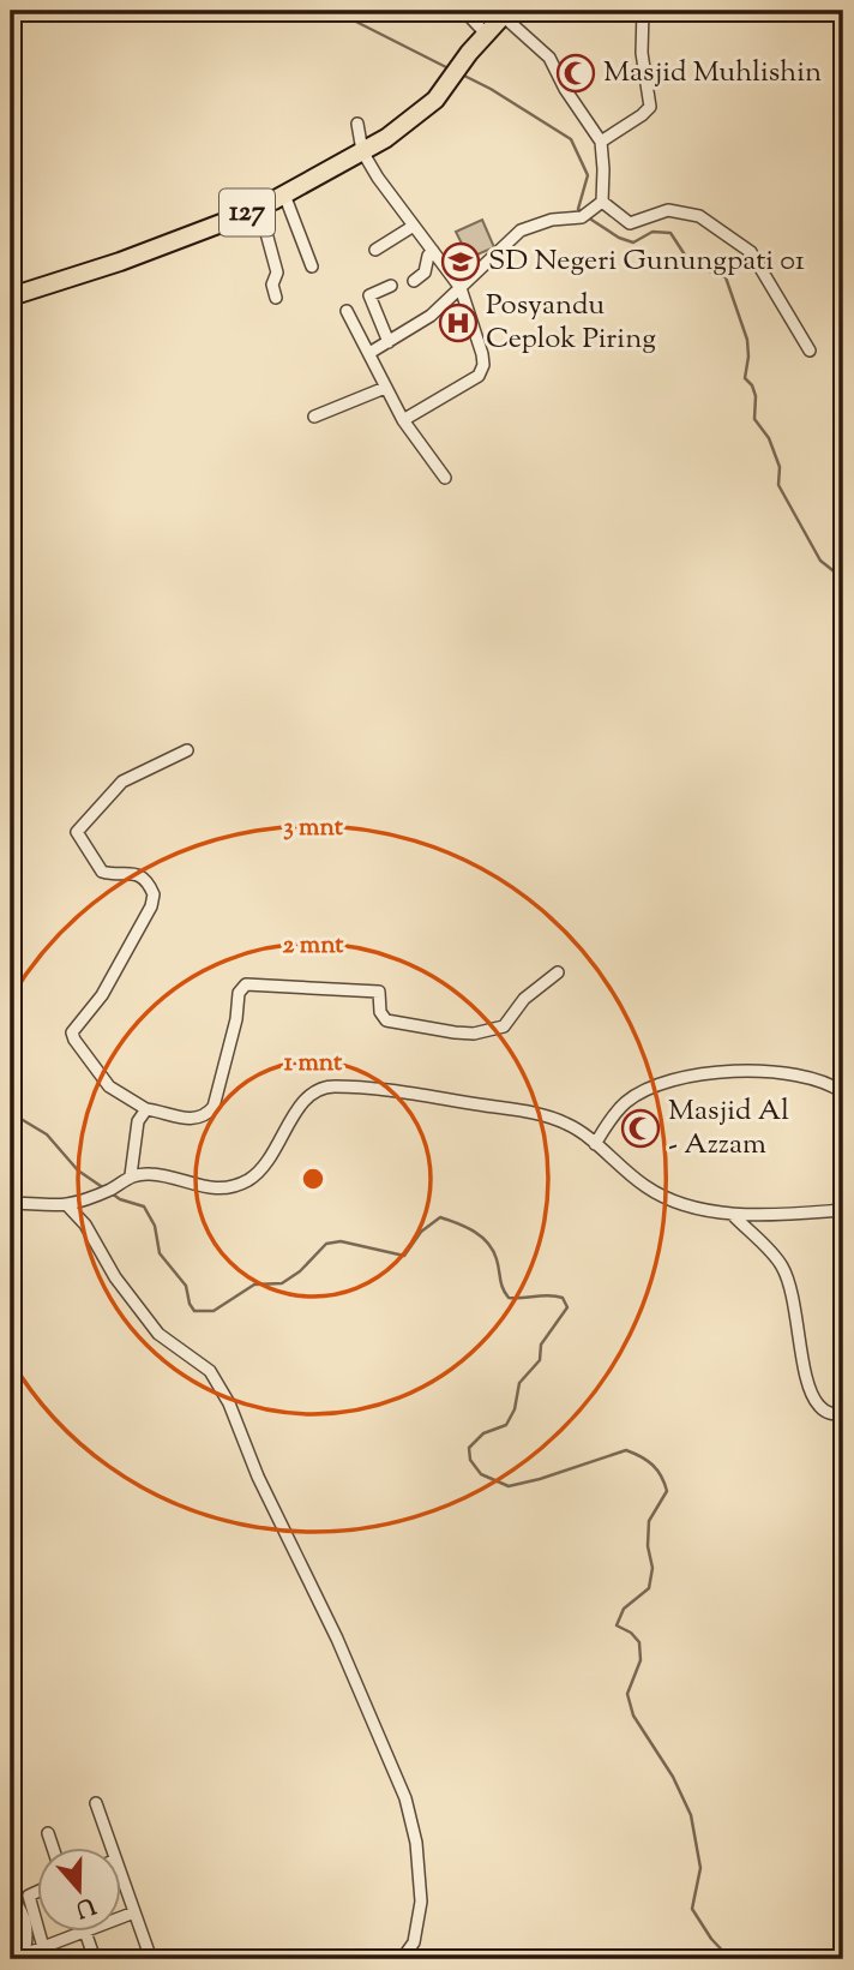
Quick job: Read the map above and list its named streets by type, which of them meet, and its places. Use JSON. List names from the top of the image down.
{
  "streets": {
    "main road": ["127"]
  },
  "places": {
    "mosque": ["Masjid Muhlishin", "Masjid Al - Azzam"],
    "school or university": ["SD Negeri Gunungpati 01"],
    "hospital": ["Posyandu Ceplok Piring"]
  },
  "north": "bottom",
  "rings": ["3 mnt", "2 mnt", "1 mnt"]
}
